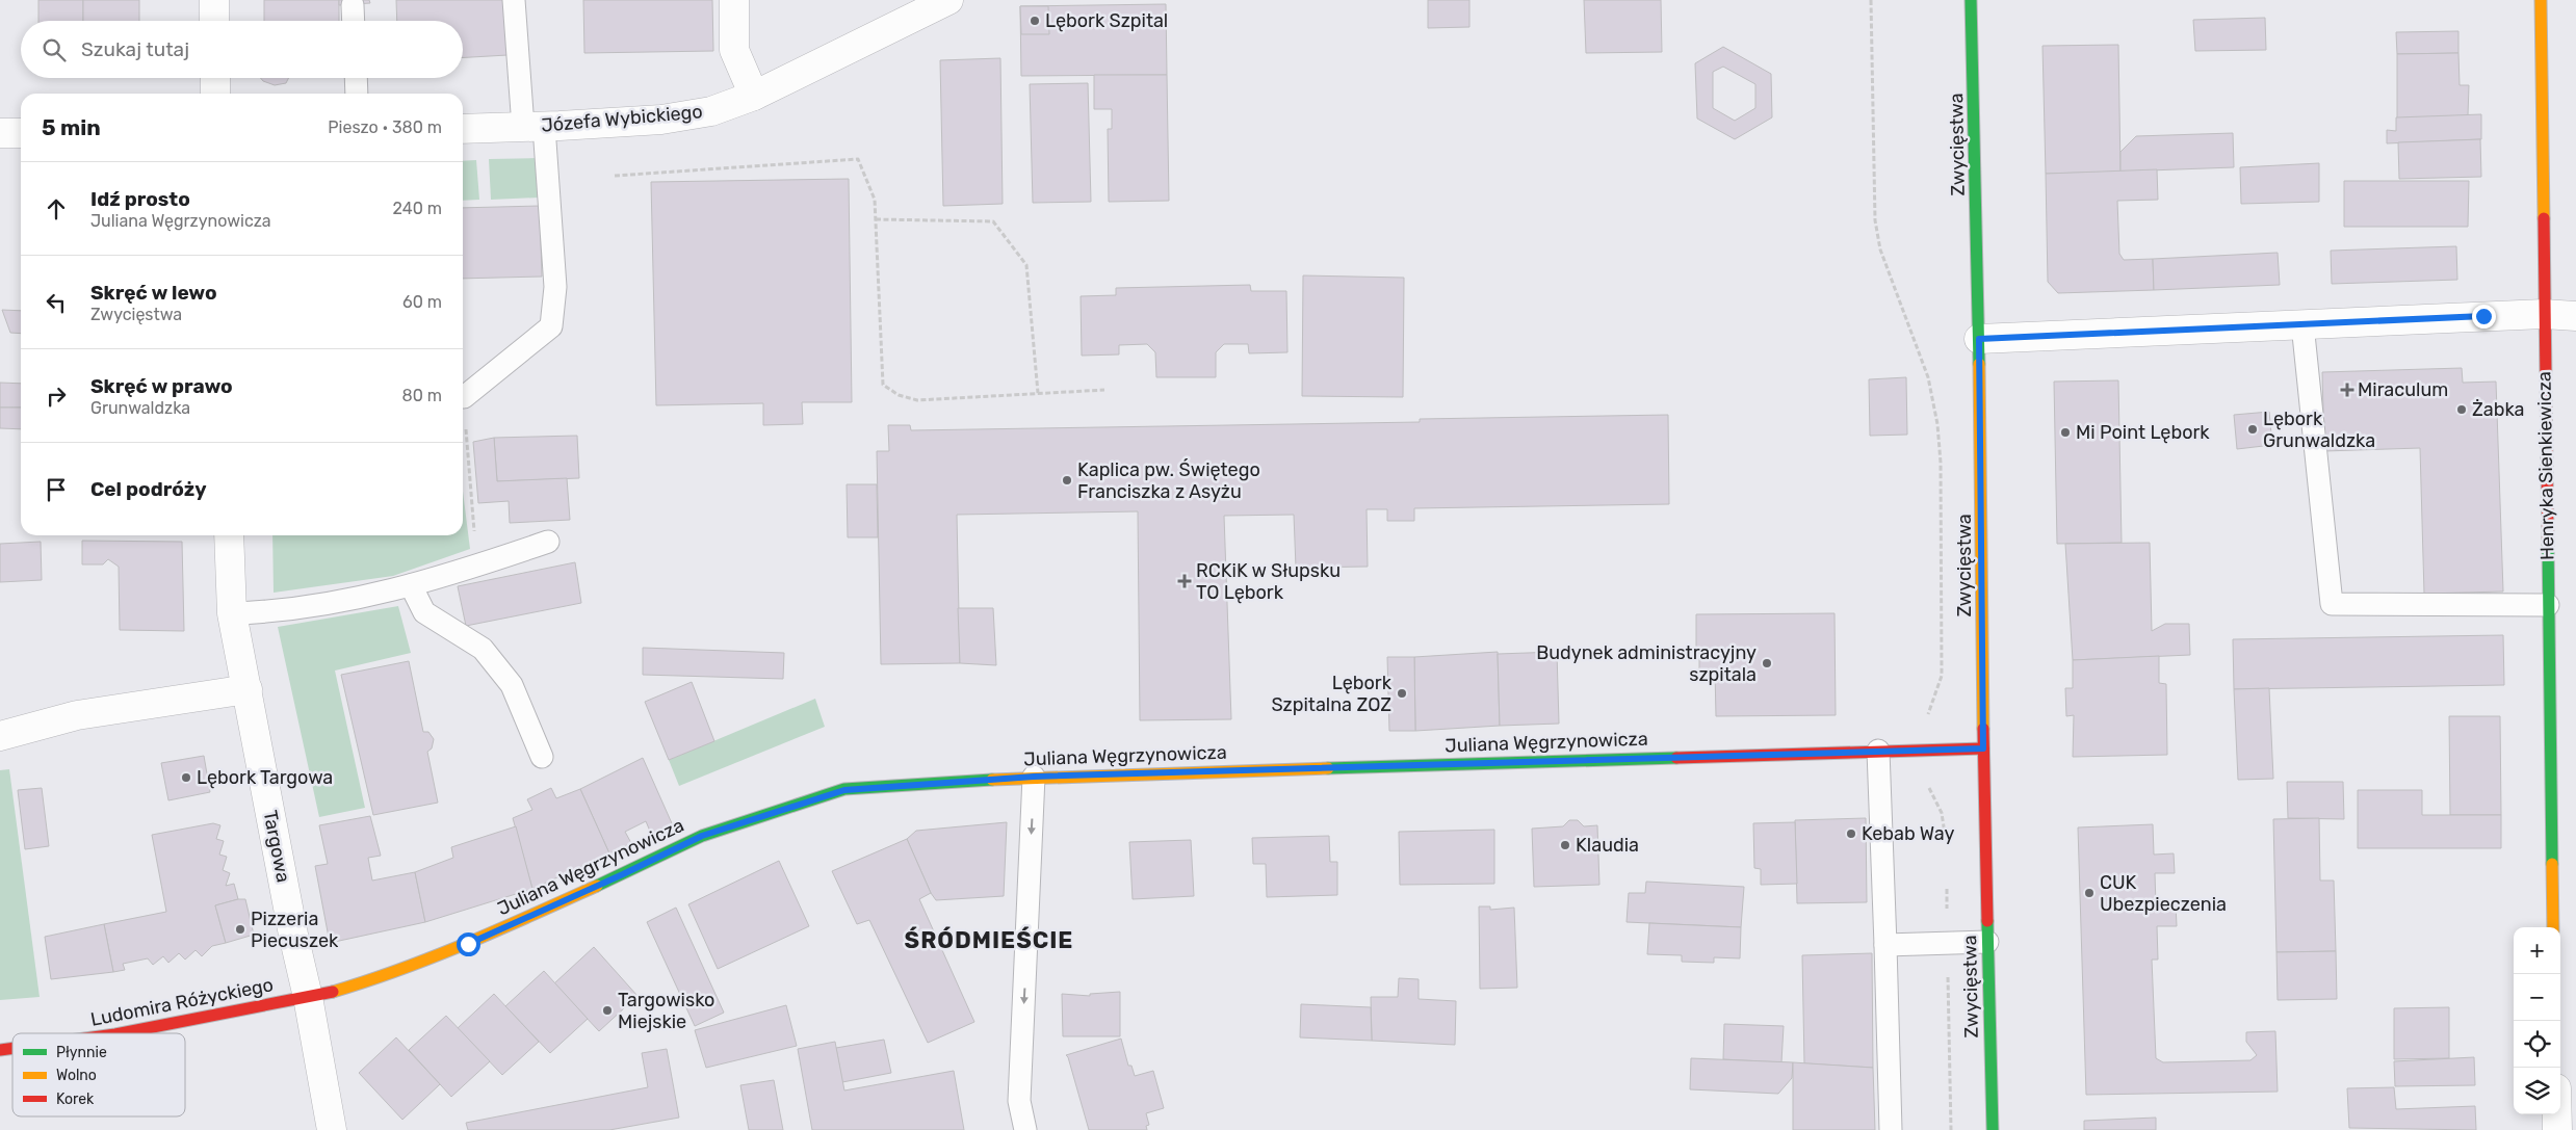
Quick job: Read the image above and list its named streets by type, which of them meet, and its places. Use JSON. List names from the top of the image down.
{
  "streets": {
    "street": [
      "Józefa Wybickiego",
      "Zwycięstwa",
      "Henryka Sienkiewicza",
      "Juliana Węgrzynowicza",
      "Targowa",
      "Ludomira Różyckiego"
    ]
  },
  "crossings": [
    ["Zwycięstwa", "Juliana Węgrzynowicza"],
    ["Juliana Węgrzynowicza", "Targowa"],
    ["Juliana Węgrzynowicza", "Ludomira Różyckiego"],
    ["Targowa", "Ludomira Różyckiego"]
  ],
  "districts": ["ŚRÓDMIEŚCIE"],
  "places": {
    "other": [
      "Lębork Szpital",
      "Żabka",
      "Lębork Grunwaldzka",
      "Mi Point Lębork",
      "Kaplica pw. Świętego Franciszka z Asyżu",
      "Budynek administracyjny szpitala",
      "Lębork Szpitalna ZOZ",
      "Lębork Targowa",
      "Kebab Way",
      "Klaudia",
      "CUK Ubezpieczenia",
      "Pizzeria Piecuszek",
      "Targowisko Miejskie"
    ],
    "health": ["Miraculum", "RCKiK w Słupsku TO Lębork"]
  },
  "legend": ["Płynnie", "Wolno", "Korek"],
  "page": {
    "search": "Szukaj tutaj",
    "heading": ["5 min", "Pieszo · 380 m"],
    "list": [
      ["Idź prosto", "Juliana Węgrzynowicza", "240 m"],
      ["Skręć w lewo", "Zwycięstwa", "60 m"],
      ["Skręć w prawo", "Grunwaldzka", "80 m"],
      "Cel podróży"
    ],
    "map_buttons": ["+", "−"]
  }
}
